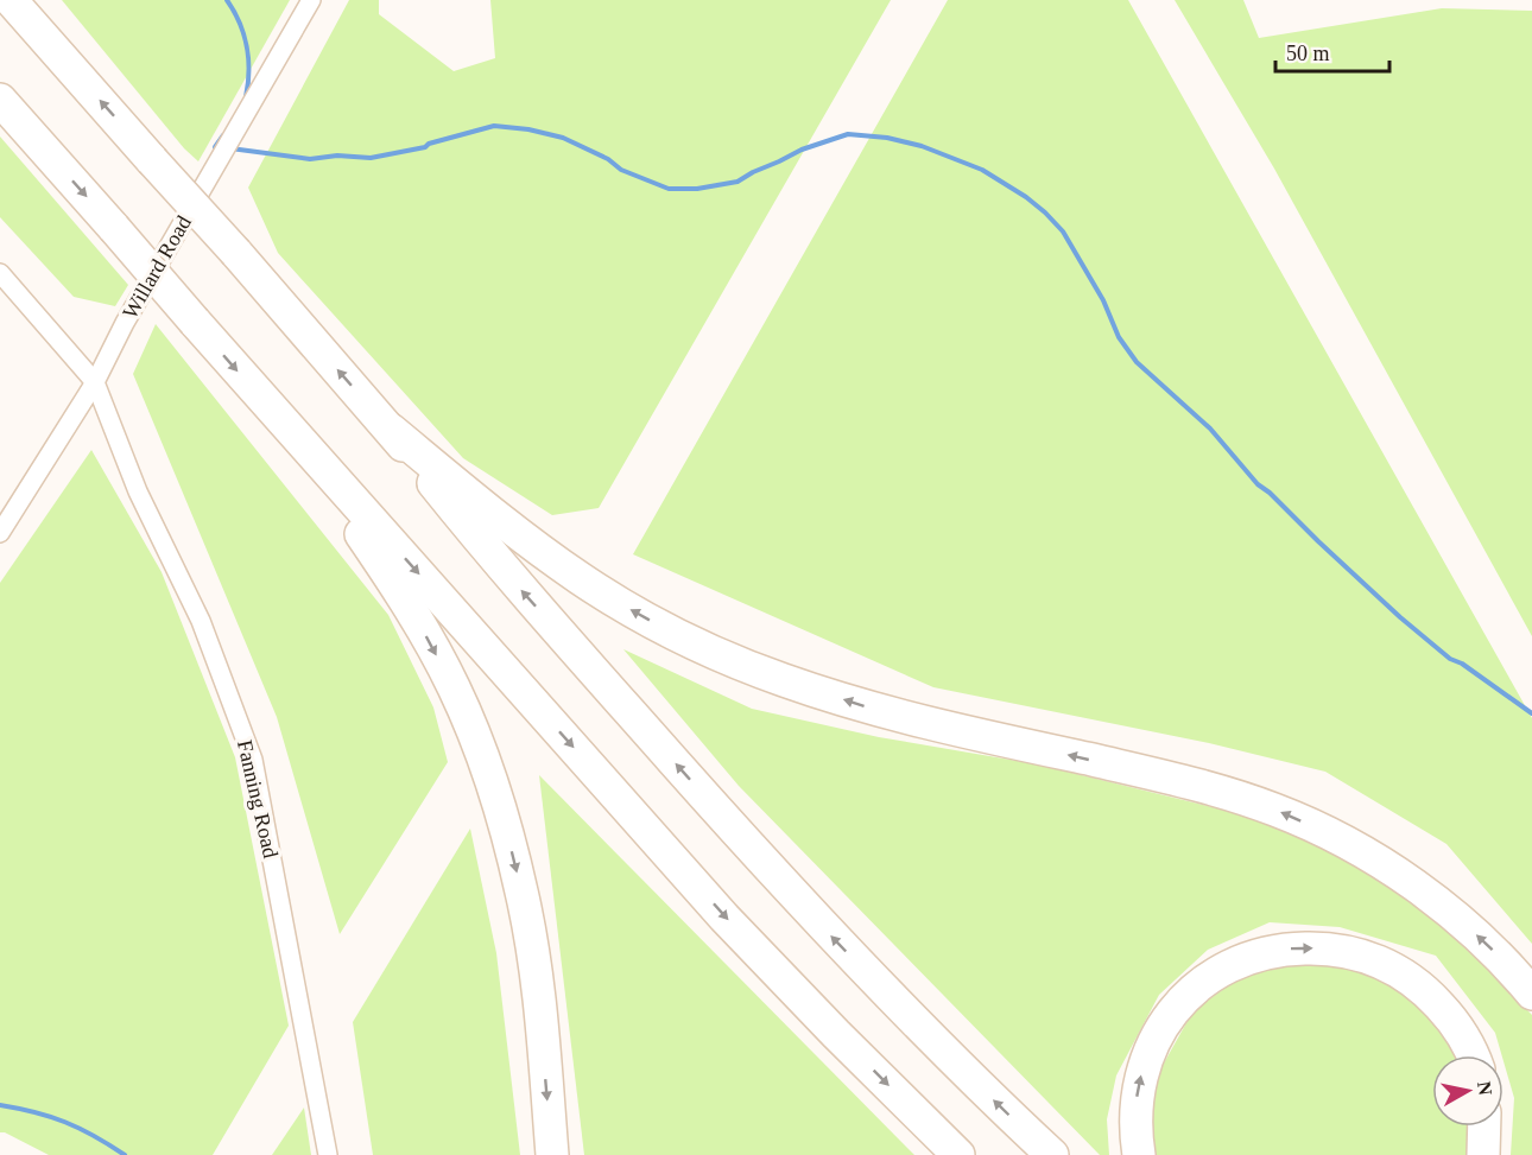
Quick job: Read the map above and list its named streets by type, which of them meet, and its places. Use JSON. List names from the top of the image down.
{
  "streets": {
    "street": ["Willard Road", "Fanning Road"]
  },
  "crossings": [
    ["Willard Road", "Fanning Road"]
  ],
  "scale_bar": "50 m",
  "north": "right"
}
